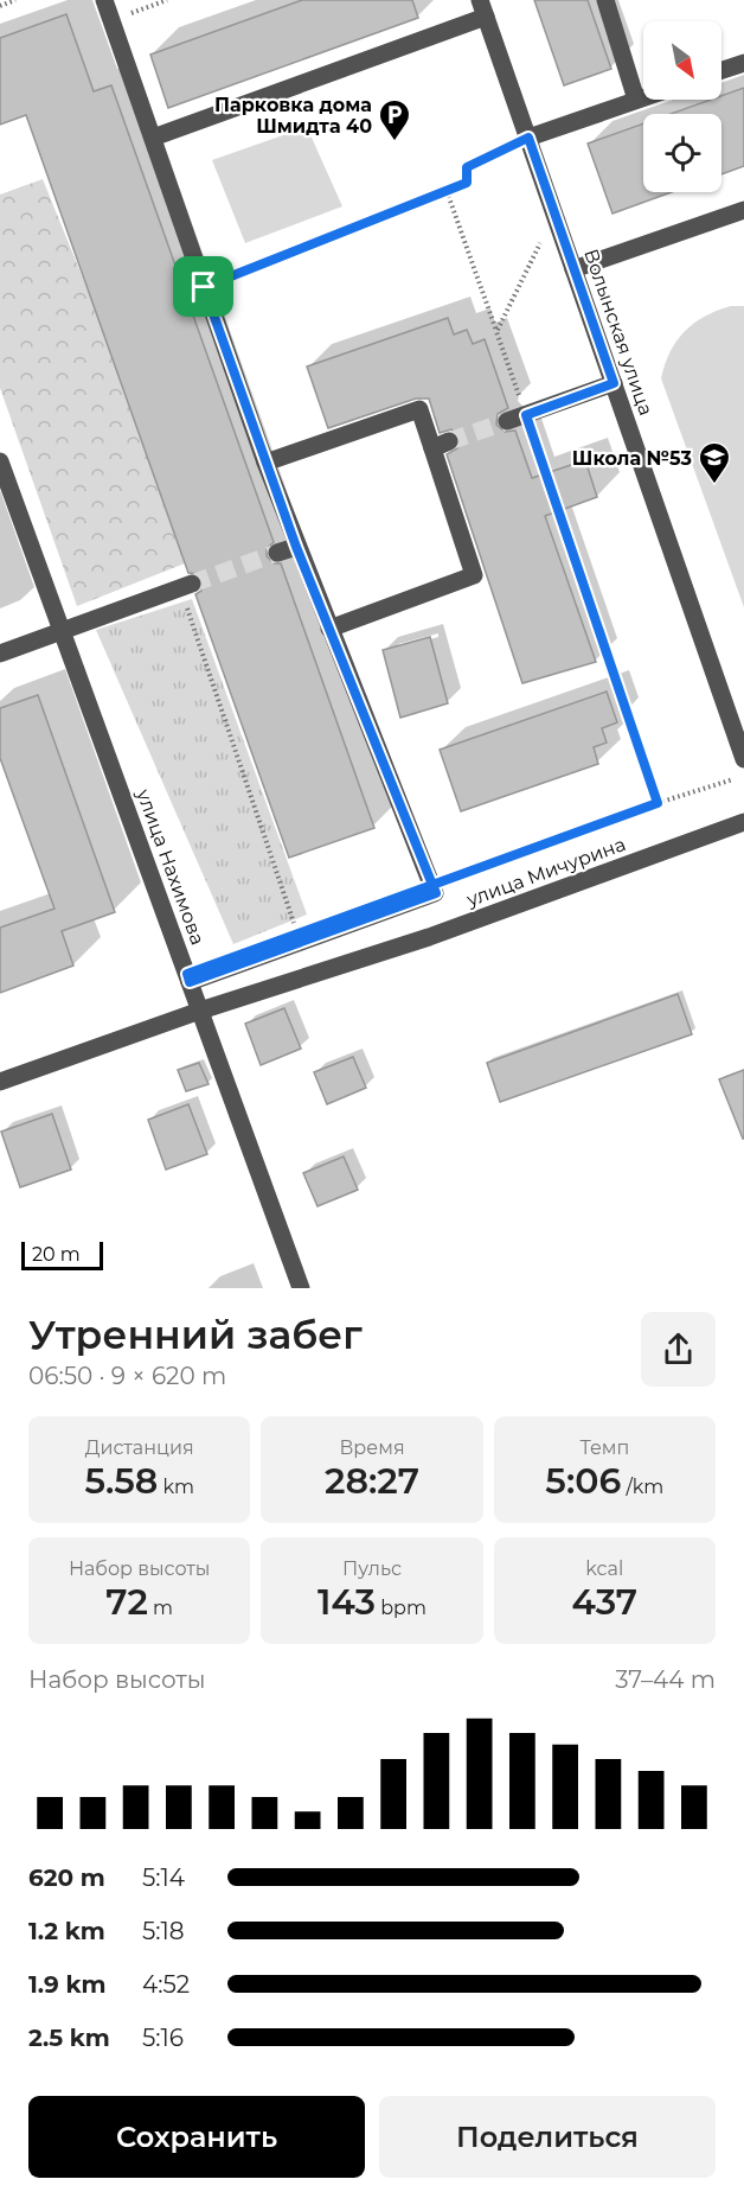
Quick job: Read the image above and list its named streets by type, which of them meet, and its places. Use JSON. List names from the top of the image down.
{
  "streets": {
    "street": ["Волынская улица", "улица Нахимова", "улица Мичурина"]
  },
  "crossings": [
    ["улица Нахимова", "улица Мичурина"]
  ],
  "places": {
    "parking": ["Парковка дома Шмидта 40"],
    "school or university": ["Школа №53"]
  },
  "scale_bar": "20 m",
  "north": "bottom right",
  "page": {
    "scale": "20 m",
    "heading": ["Утренний забег", "06:50 · 9 × 620 m"],
    "stats": [
      ["Дистанция", "5.58 km"],
      ["Время", "28:27"],
      ["Темп", "5:06 /km"],
      ["Набор высоты", "72 m"],
      ["Пульс", "143 bpm"],
      ["kcal", "437"]
    ],
    "chart": ["Набор высоты", "37–44 m"],
    "list": [
      {
        "name": "620 m",
        "note": "5:14"
      },
      {
        "name": "1.2 km",
        "note": "5:18"
      },
      {
        "name": "1.9 km",
        "note": "4:52"
      },
      {
        "name": "2.5 km",
        "note": "5:16"
      }
    ],
    "buttons": ["Сохранить", "Поделиться"]
  }
}
